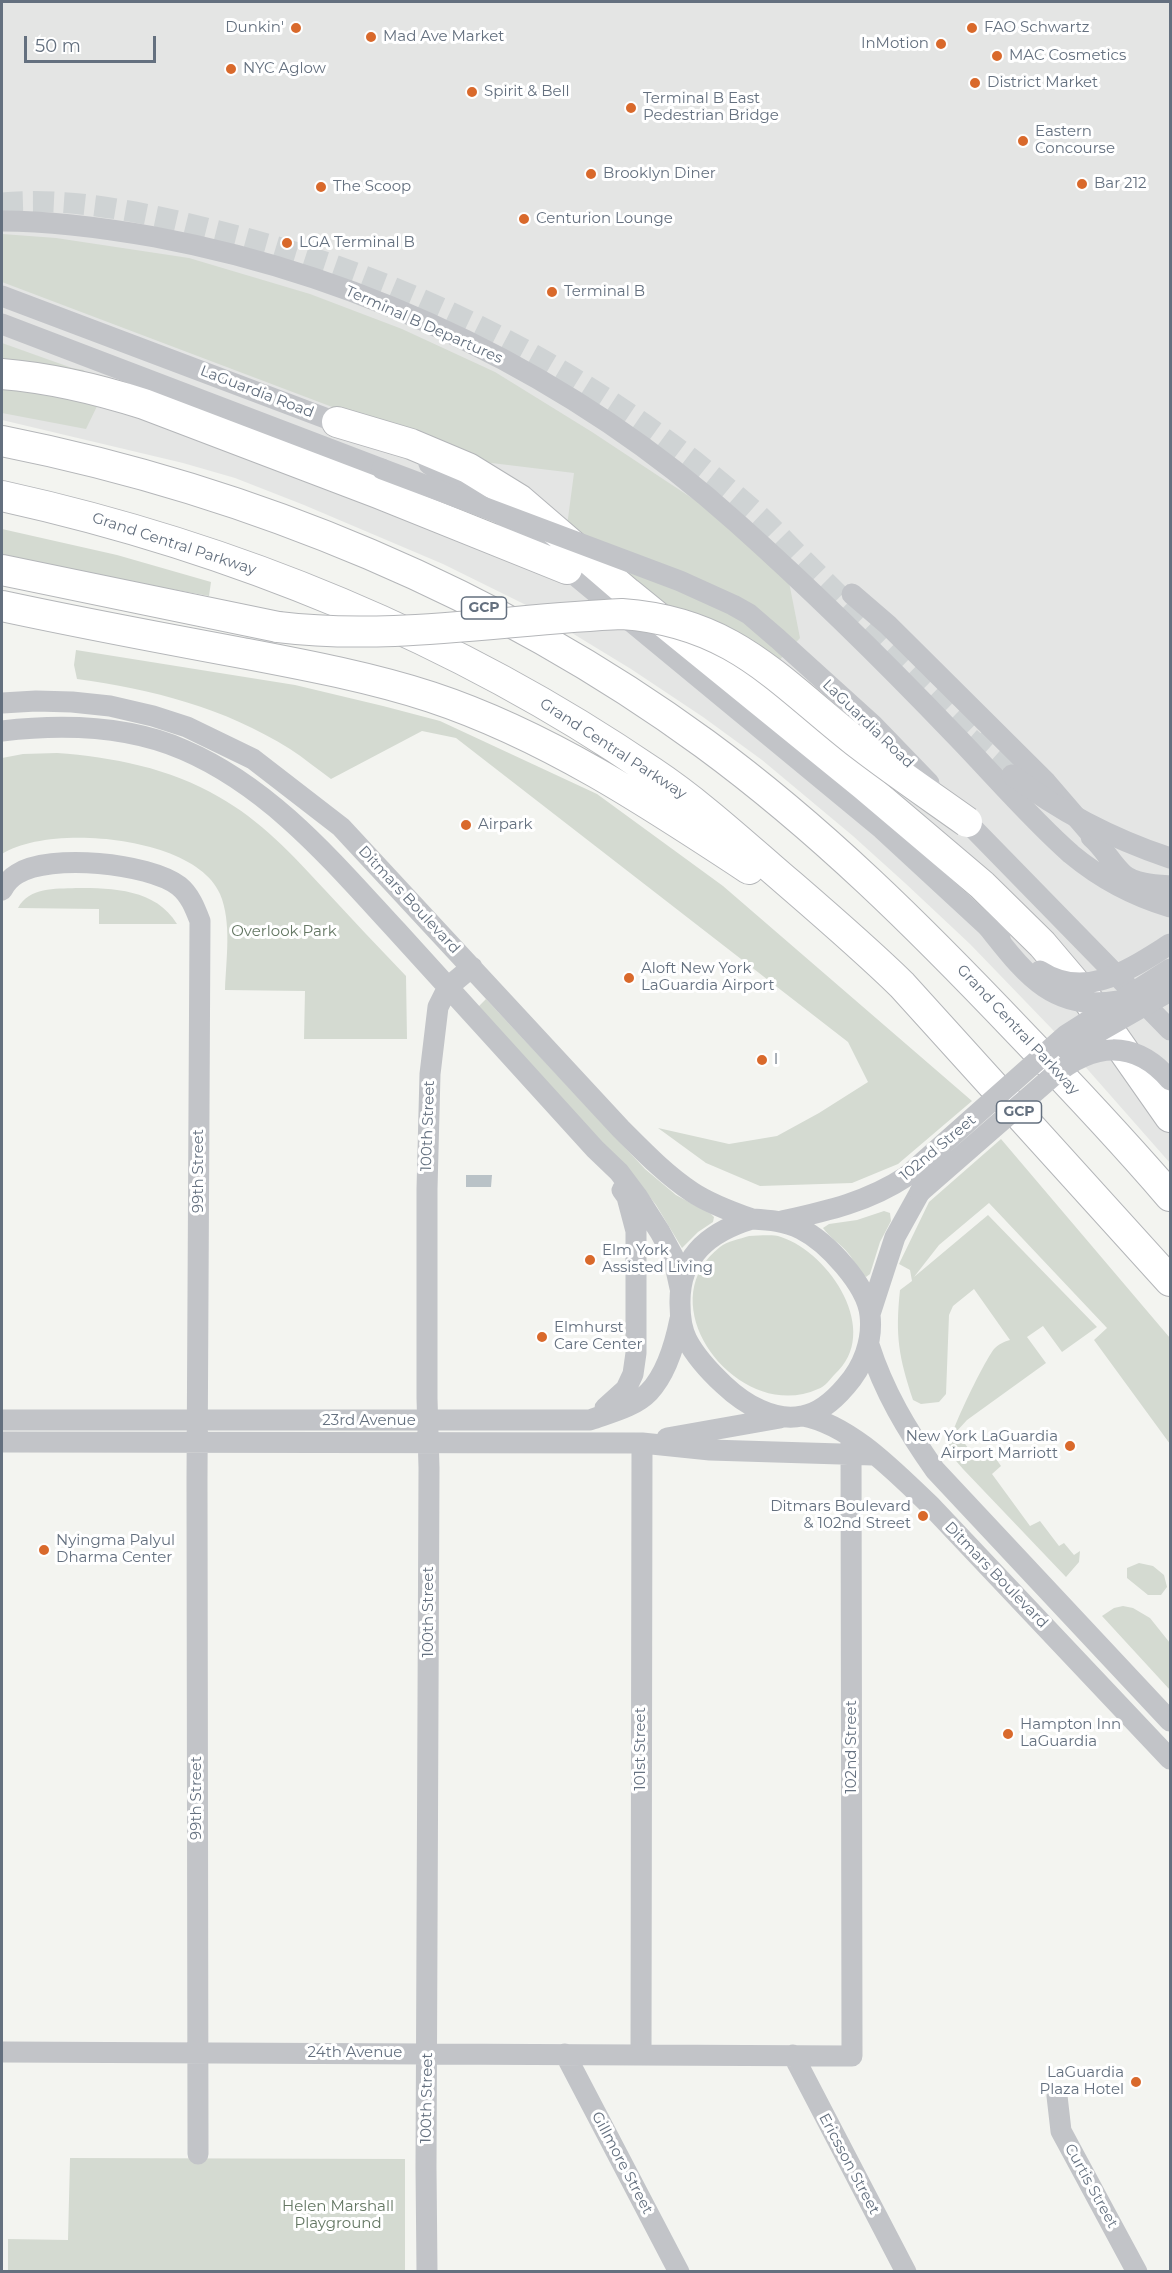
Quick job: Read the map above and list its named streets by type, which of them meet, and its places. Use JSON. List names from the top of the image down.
{
  "streets": {
    "highway": ["Grand Central Parkway", "GCP"],
    "street": [
      "Terminal B Departures",
      "LaGuardia Road",
      "Ditmars Boulevard",
      "100th Street",
      "102nd Street",
      "99th Street",
      "23rd Avenue",
      "101st Street",
      "24th Avenue",
      "Gillmore Street",
      "Ericsson Street",
      "Curtis Street"
    ]
  },
  "crossings": [
    ["Ditmars Boulevard", "100th Street"],
    ["Ditmars Boulevard", "102nd Street"],
    ["Ditmars Boulevard", "23rd Avenue"],
    ["100th Street", "23rd Avenue"],
    ["100th Street", "24th Avenue"],
    ["102nd Street", "23rd Avenue"],
    ["102nd Street", "24th Avenue"],
    ["99th Street", "23rd Avenue"],
    ["99th Street", "24th Avenue"],
    ["23rd Avenue", "101st Street"],
    ["101st Street", "24th Avenue"],
    ["24th Avenue", "Gillmore Street"],
    ["24th Avenue", "Ericsson Street"]
  ],
  "parks": ["Overlook Park", "Helen Marshall Playground"],
  "places": [
    "Dunkin'",
    "FAO Schwartz",
    "Mad Ave Market",
    "InMotion",
    "MAC Cosmetics",
    "NYC Aglow",
    "District Market",
    "Spirit & Bell",
    "Terminal B East Pedestrian Bridge",
    "Eastern Concourse",
    "Brooklyn Diner",
    "Bar 212",
    "The Scoop",
    "Centurion Lounge",
    "LGA Terminal B",
    "Terminal B",
    "Airpark",
    "Aloft New York LaGuardia Airport",
    "l",
    "Elm York Assisted Living",
    "Elmhurst Care Center",
    "New York LaGuardia Airport Marriott",
    "Ditmars Boulevard & 102nd Street",
    "Nyingma Palyul Dharma Center",
    "Hampton Inn LaGuardia",
    "LaGuardia Plaza Hotel"
  ],
  "scale_bar": "50 m"
}
